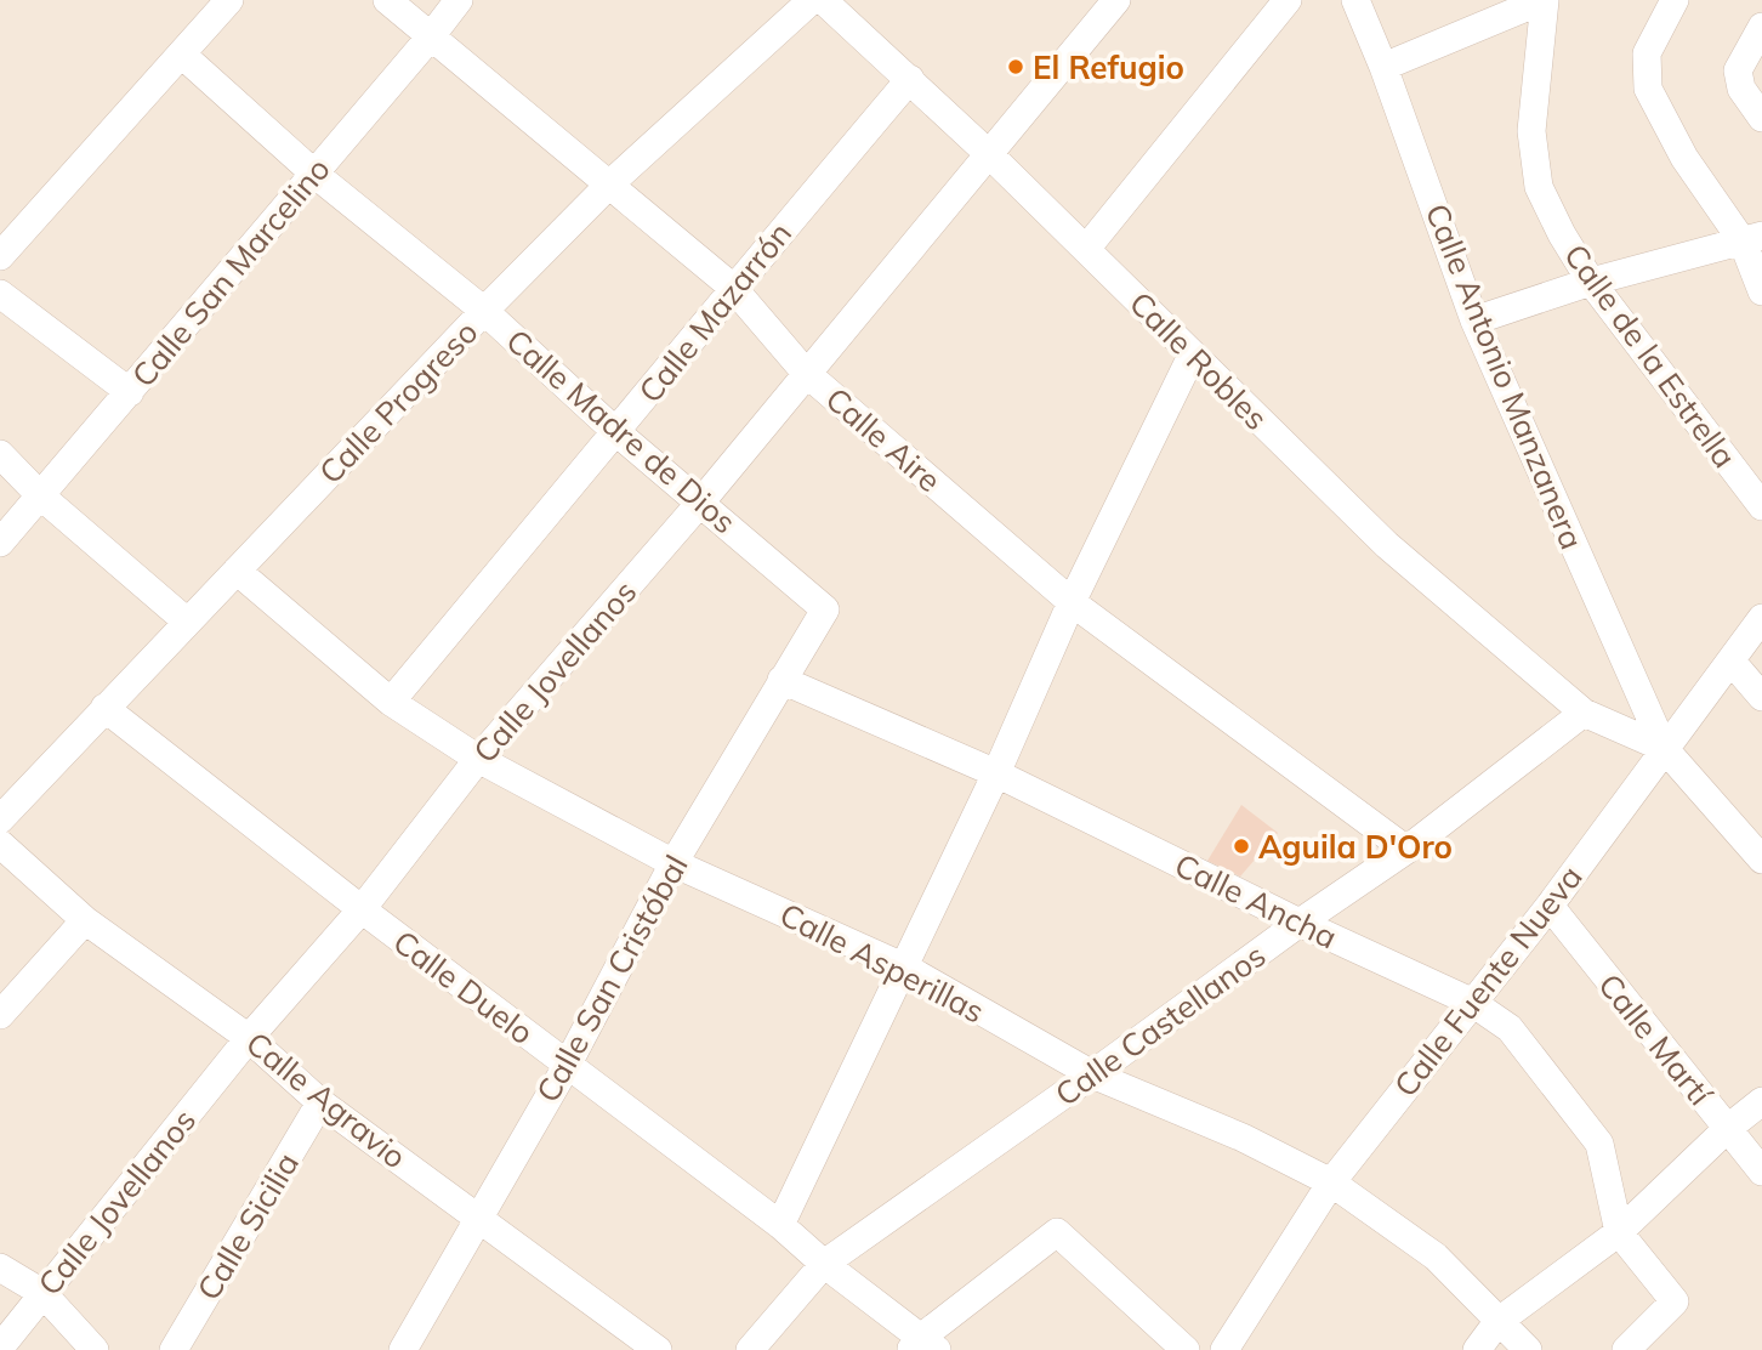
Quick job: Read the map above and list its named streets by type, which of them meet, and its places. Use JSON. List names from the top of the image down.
{
  "streets": {
    "street": [
      "Calle San Marcelino",
      "Calle Mazarrón",
      "Calle de la Estrella",
      "Calle Robles",
      "Calle Antonio Manzanera",
      "Calle Progreso",
      "Calle Madre de Dios",
      "Calle Aire",
      "Calle Jovellanos",
      "Calle Ancha",
      "Calle Asperillas",
      "Calle San Cristóbal",
      "Calle Fuente Nueva",
      "Calle Duelo",
      "Calle Castellanos",
      "Calle Martí",
      "Calle Agravio",
      "Calle Sicilia"
    ]
  },
  "crossings": [
    ["Calle San Marcelino", "Calle Madre de Dios"],
    ["Calle San Marcelino", "Calle Aire"],
    ["Calle Mazarrón", "Calle Robles"],
    ["Calle Mazarrón", "Calle Madre de Dios"],
    ["Calle Mazarrón", "Calle Aire"],
    ["Calle Mazarrón", "Calle Asperillas"],
    ["Calle Robles", "Calle Antonio Manzanera"],
    ["Calle Robles", "Calle Jovellanos"],
    ["Calle Robles", "Calle Fuente Nueva"],
    ["Calle Robles", "Calle Castellanos"],
    ["Calle Antonio Manzanera", "Calle Fuente Nueva"],
    ["Calle Progreso", "Calle Madre de Dios"],
    ["Calle Progreso", "Calle Aire"],
    ["Calle Progreso", "Calle Asperillas"],
    ["Calle Progreso", "Calle Duelo"],
    ["Calle Madre de Dios", "Calle Jovellanos"],
    ["Calle Madre de Dios", "Calle San Cristóbal"],
    ["Calle Aire", "Calle Jovellanos"],
    ["Calle Aire", "Calle Castellanos"],
    ["Calle Jovellanos", "Calle Asperillas"],
    ["Calle Jovellanos", "Calle Duelo"],
    ["Calle Jovellanos", "Calle Agravio"],
    ["Calle Ancha", "Calle San Cristóbal"],
    ["Calle Ancha", "Calle Fuente Nueva"],
    ["Calle Ancha", "Calle Castellanos"],
    ["Calle Asperillas", "Calle San Cristóbal"],
    ["Calle Asperillas", "Calle Fuente Nueva"],
    ["Calle Asperillas", "Calle Castellanos"],
    ["Calle San Cristóbal", "Calle Duelo"],
    ["Calle San Cristóbal", "Calle Agravio"],
    ["Calle Fuente Nueva", "Calle Martí"],
    ["Calle Duelo", "Calle Castellanos"],
    ["Calle Agravio", "Calle Sicilia"]
  ],
  "places": ["El Refugio", "Aguila D'Oro"]
}
